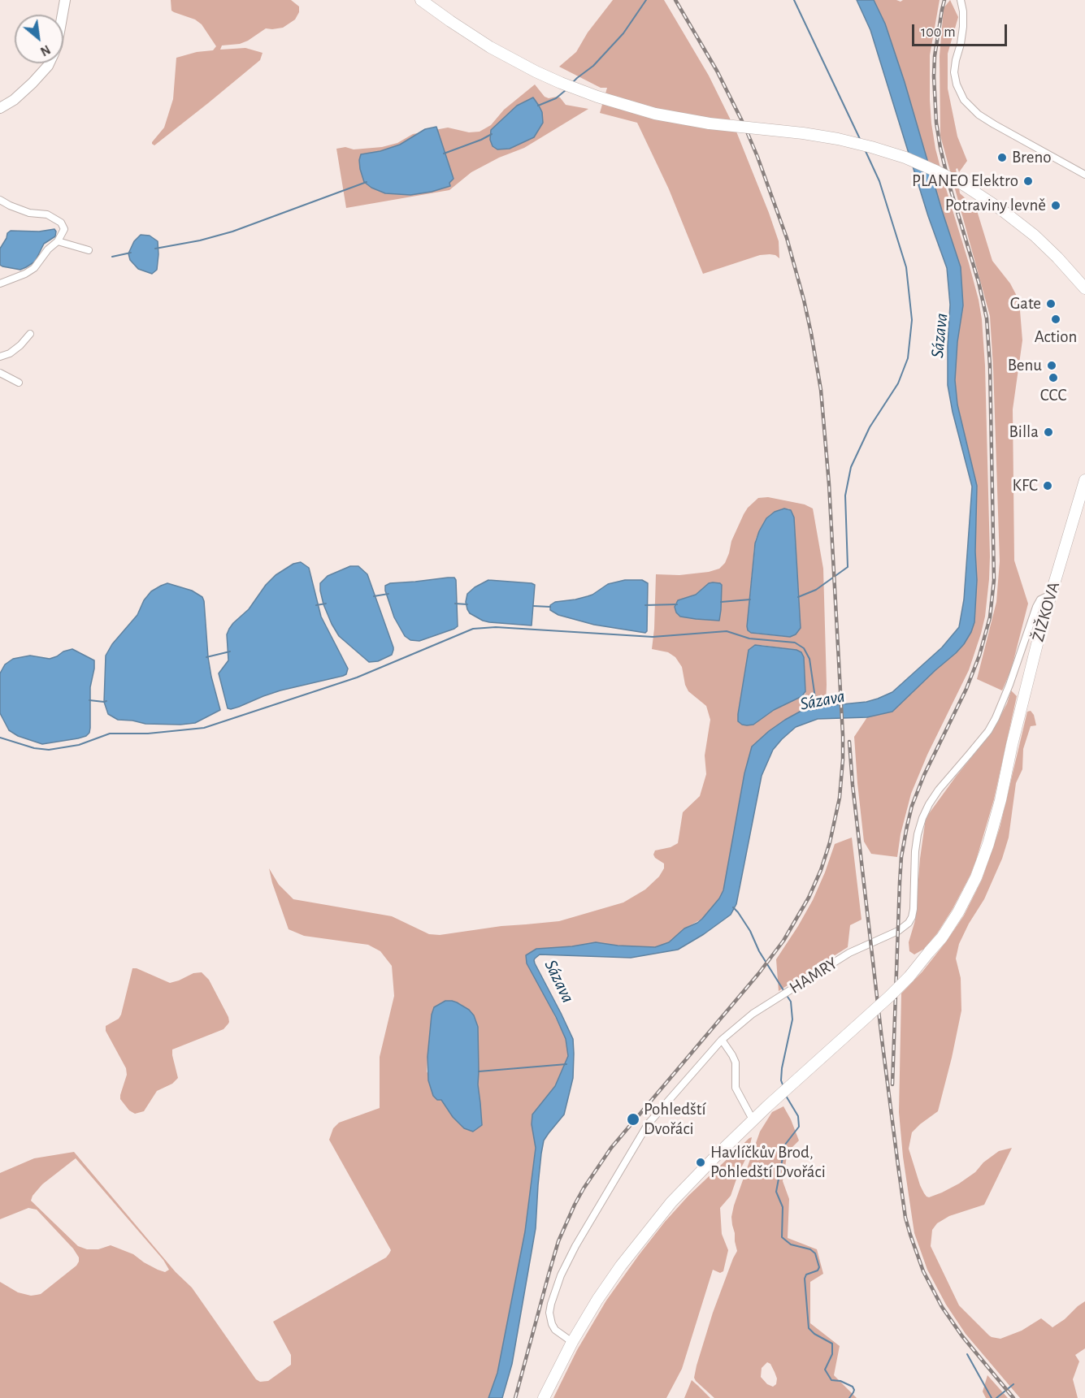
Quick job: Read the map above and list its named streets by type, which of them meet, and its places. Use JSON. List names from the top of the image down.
{
  "streets": {
    "main road": ["ŽIŽKOVA"],
    "street": ["HAMRY"]
  },
  "crossings": [
    ["ŽIŽKOVA", "HAMRY"]
  ],
  "water": ["Sázava"],
  "places": [
    "Breno",
    "PLANEO Elektro",
    "Potraviny levně",
    "Gate",
    "Action",
    "Benu",
    "CCC",
    "Billa",
    "KFC",
    "Pohledští Dvořáci",
    "Havlíčkův Brod, Pohledští Dvořáci"
  ],
  "scale_bar": "100 m",
  "north": "bottom right"
}
